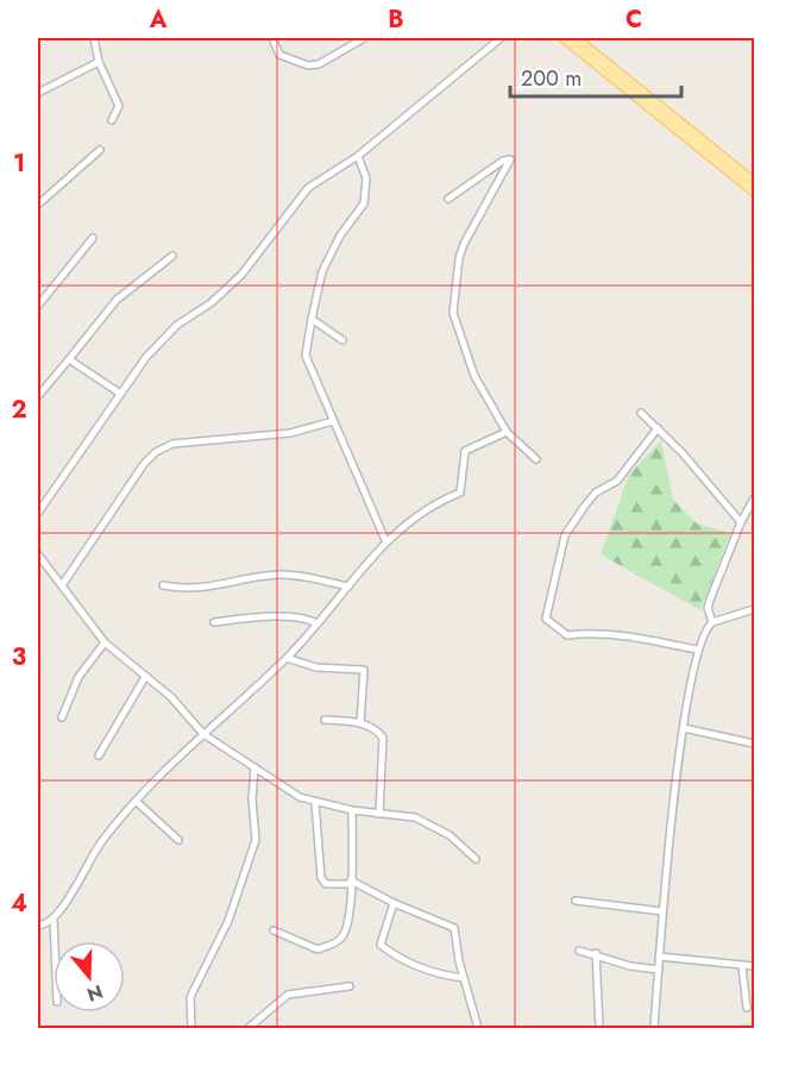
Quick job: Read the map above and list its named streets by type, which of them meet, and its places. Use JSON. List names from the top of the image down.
{
  "scale_bar": "200 m",
  "north": "bottom",
  "grid": {
    "columns": ["A", "B", "C"],
    "rows": [
      "1",
      "2",
      "3",
      "4"
    ]
  }
}
